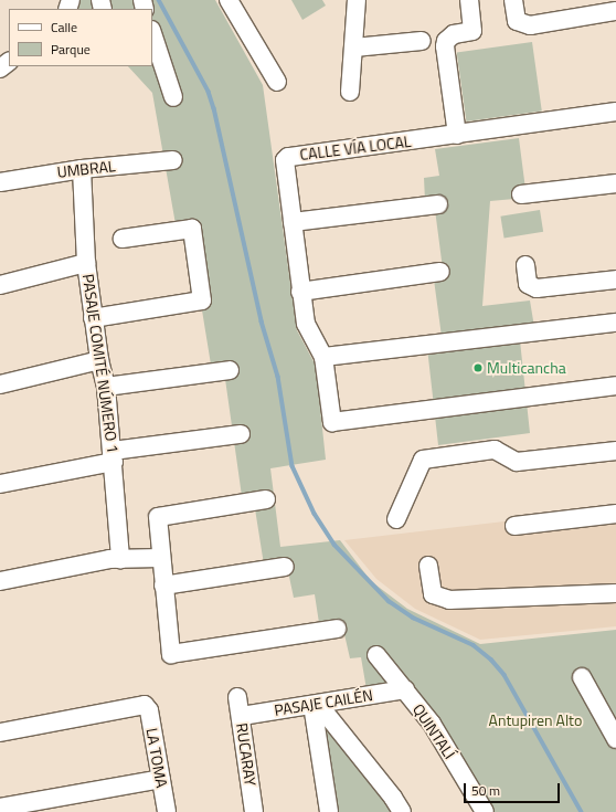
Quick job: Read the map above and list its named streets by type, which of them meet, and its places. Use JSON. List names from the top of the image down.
{
  "streets": {
    "street": [
      "CALLE VÍA LOCAL",
      "UMBRAL",
      "PASAJE COMITÉ NÚMERO 1",
      "PASAJE CAILÉN",
      "QUINTALÍ",
      "RUCARAY",
      "LA TOMA"
    ]
  },
  "crossings": [
    ["UMBRAL", "PASAJE COMITÉ NÚMERO 1"],
    ["PASAJE CAILÉN", "QUINTALÍ"],
    ["PASAJE CAILÉN", "RUCARAY"]
  ],
  "parks": ["Antupiren Alto"],
  "places": ["Multicancha"],
  "legend": ["Calle", "Parque"],
  "scale_bar": "50 m"
}
